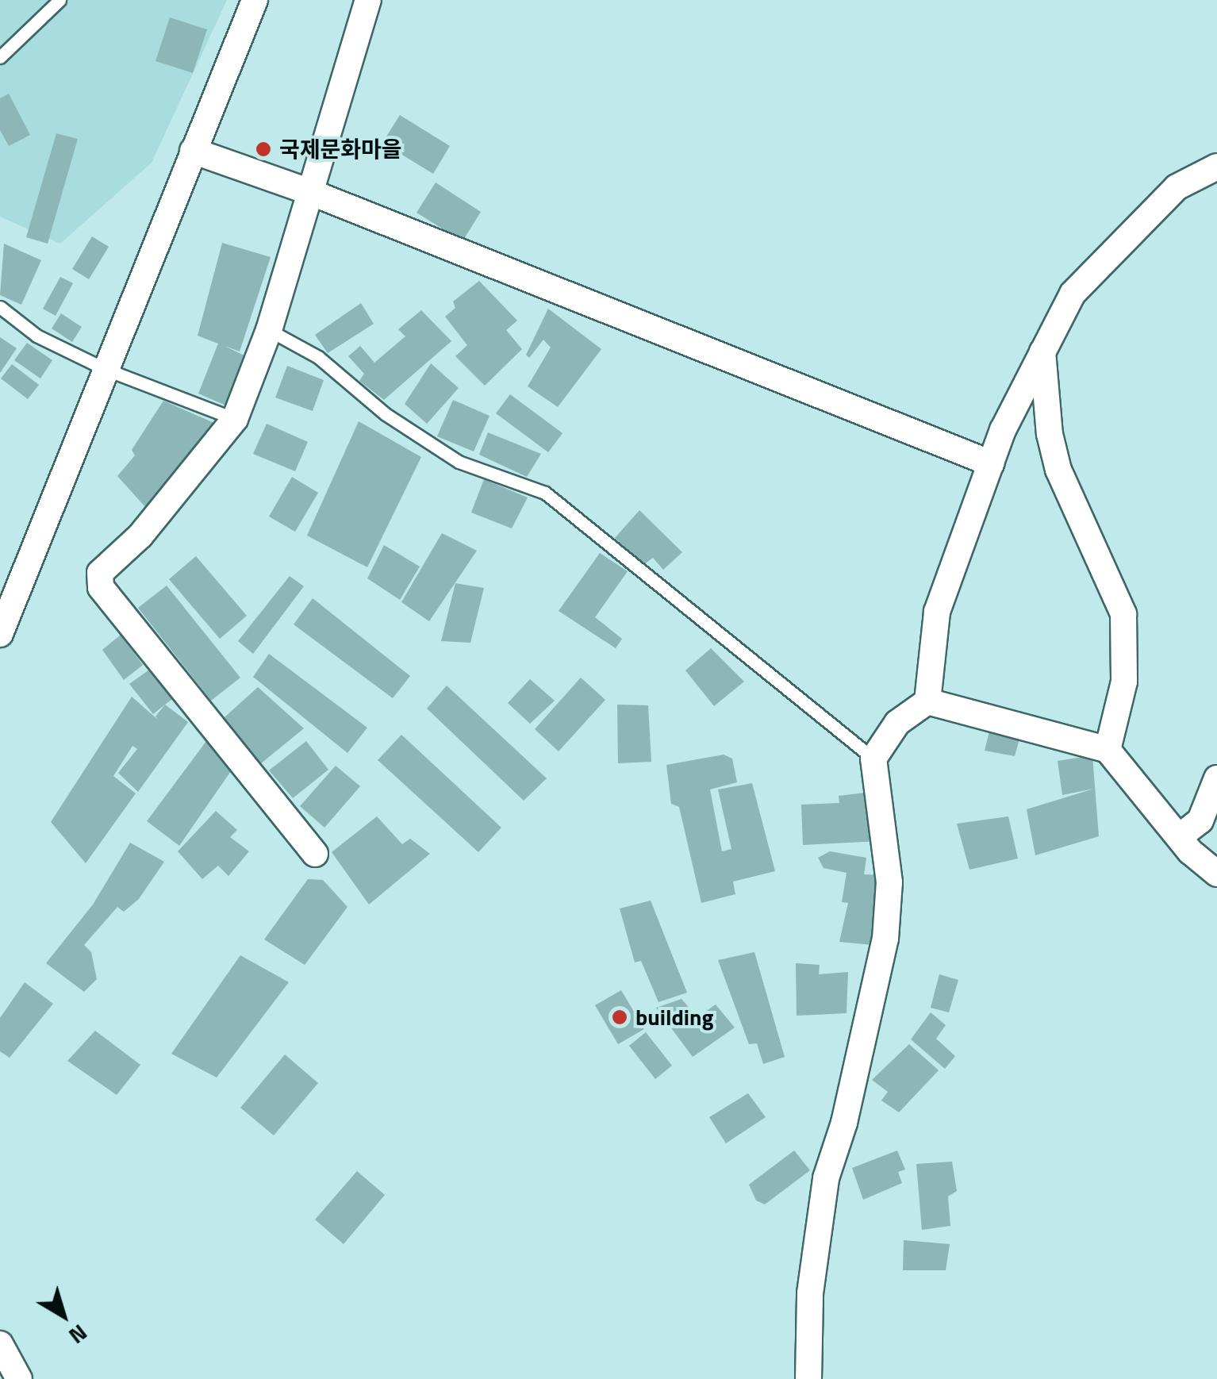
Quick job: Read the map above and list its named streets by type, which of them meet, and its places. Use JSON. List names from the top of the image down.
{
  "places": ["국제문화마을", "building"],
  "north": "bottom right"
}
